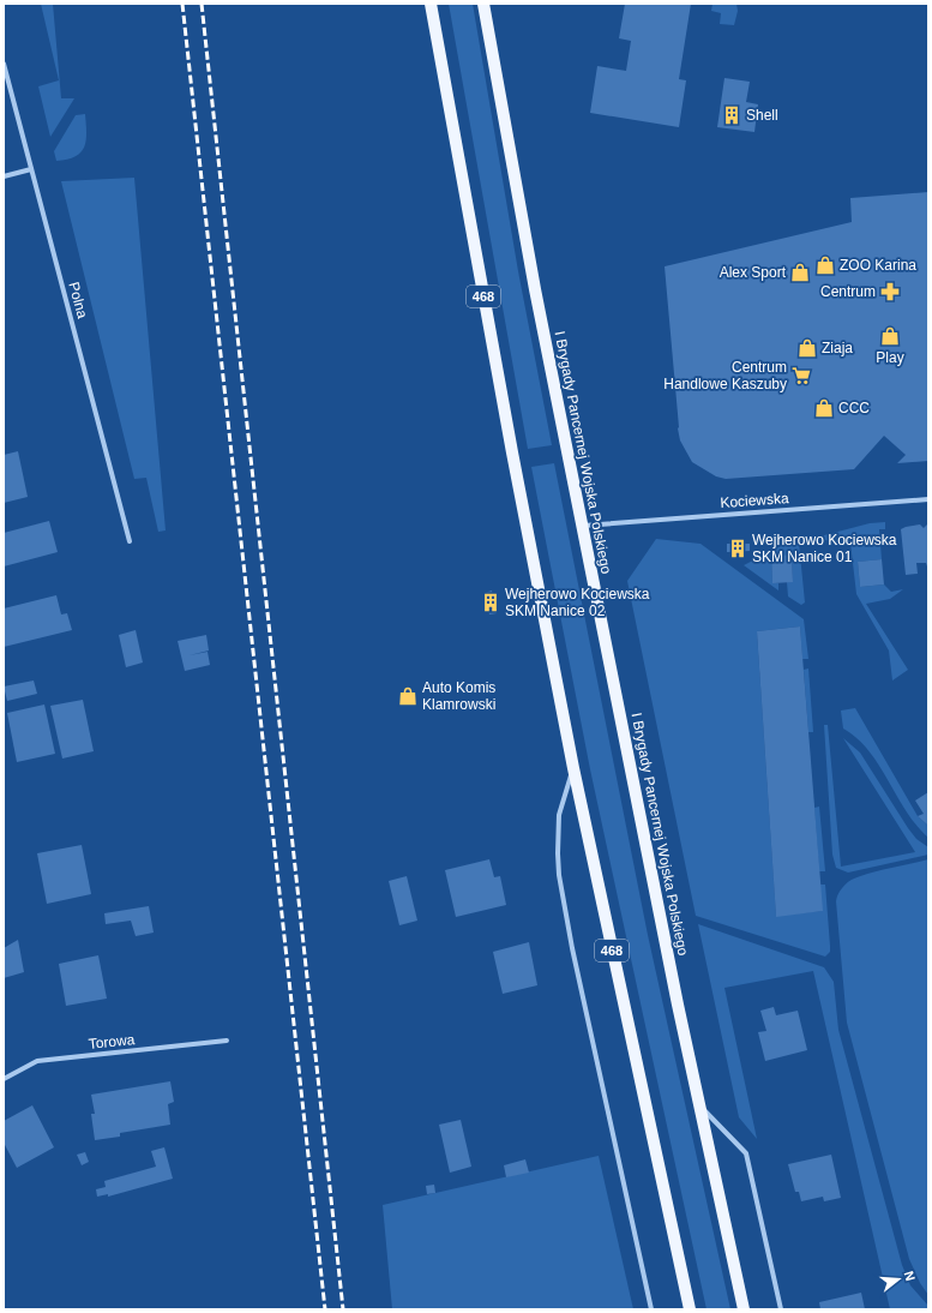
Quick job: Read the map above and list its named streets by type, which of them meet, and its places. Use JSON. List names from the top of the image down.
{
  "streets": {
    "main road": ["468", "I Brygady Pancernej Wojska Polskiego"],
    "street": ["Polna", "Kociewska", "Torowa"]
  },
  "crossings": [
    ["I Brygady Pancernej Wojska Polskiego", "Kociewska"]
  ],
  "places": {
    "building": ["Shell", "Wejherowo Kociewska SKM Nanice 01", "Wejherowo Kociewska SKM Nanice 02"],
    "shop": [
      "ZOO Karina",
      "Alex Sport",
      "Play",
      "Ziaja",
      "CCC",
      "Auto Komis Klamrowski"
    ],
    "pharmacy": ["Centrum"],
    "supermarket": ["Centrum Handlowe Kaszuby"]
  },
  "north": "right"
}
